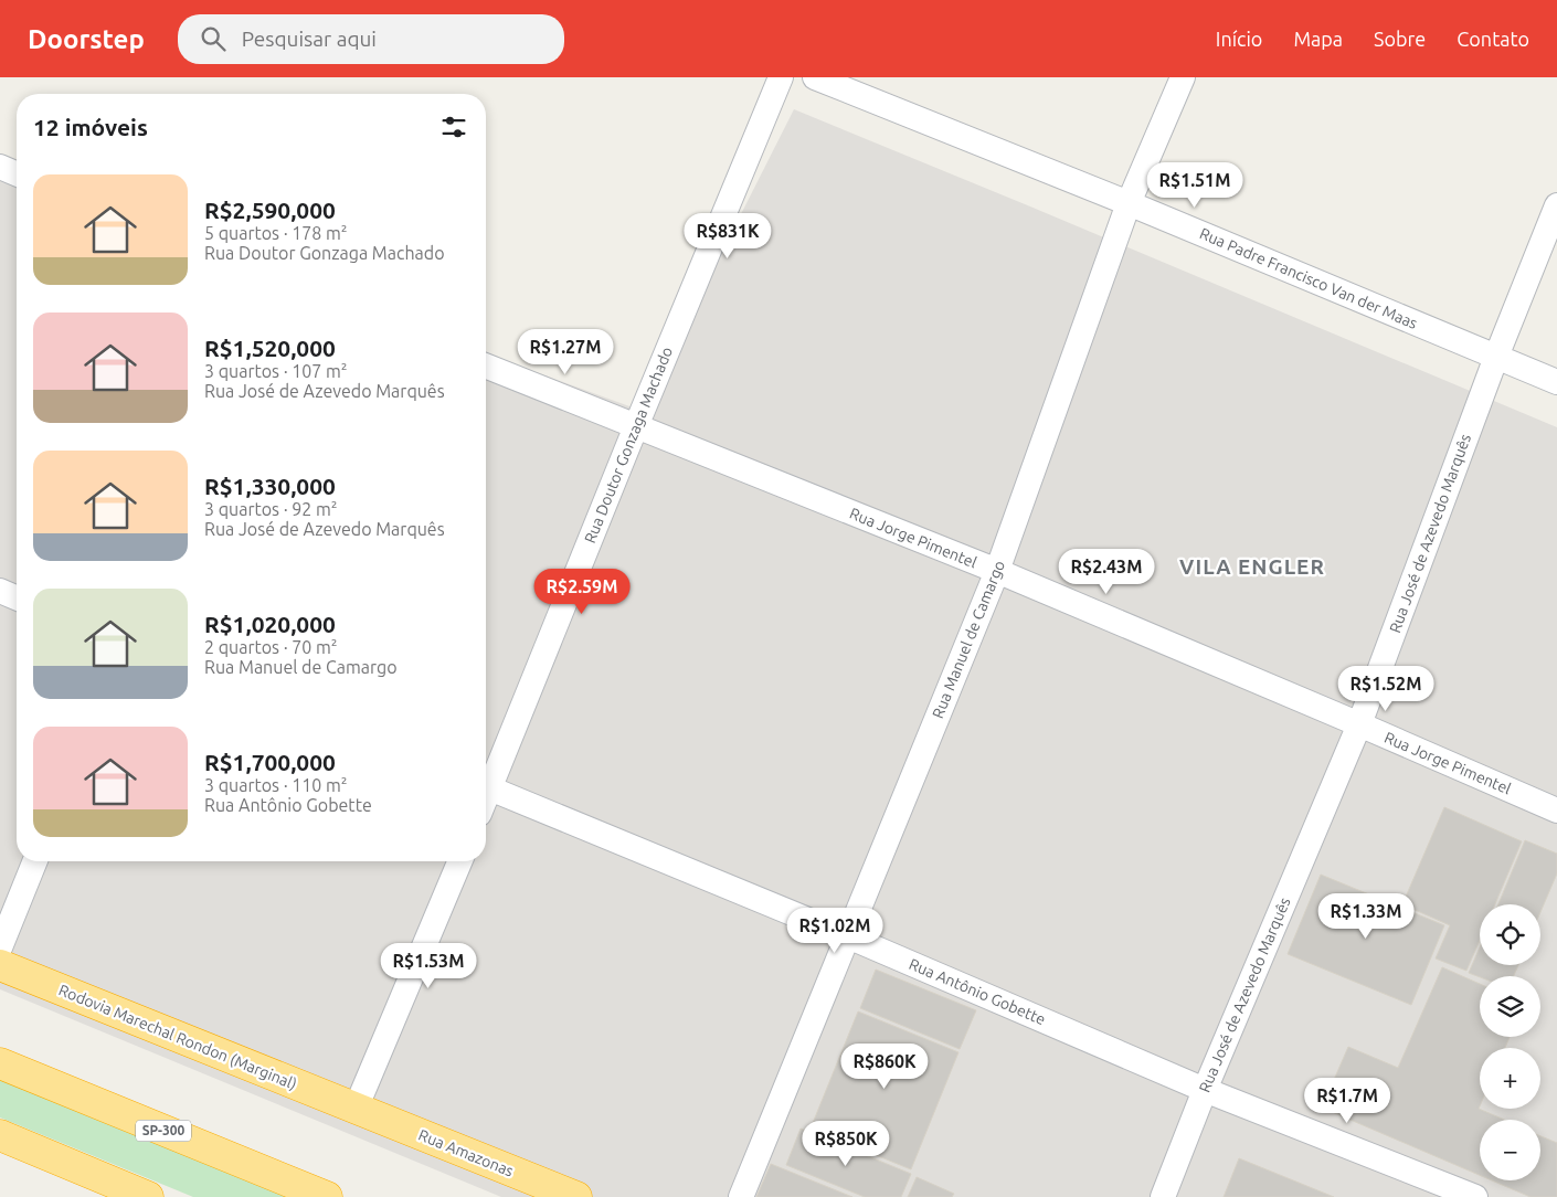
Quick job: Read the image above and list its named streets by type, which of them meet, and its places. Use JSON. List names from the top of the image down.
{
  "streets": {
    "highway": ["Rodovia Marechal Rondon (Marginal)", "SP-300", "Rua Amazonas"],
    "street": [
      "Rua Padre Francisco Van der Maas",
      "Rua Doutor Gonzaga Machado",
      "Rua José de Azevedo Marquês",
      "Rua Jorge Pimentel",
      "Rua Manuel de Camargo",
      "Rua Antônio Gobette"
    ]
  },
  "crossings": [
    ["Rua Padre Francisco Van der Maas", "Rua José de Azevedo Marquês"],
    ["Rua Padre Francisco Van der Maas", "Rua Manuel de Camargo"],
    ["Rua Doutor Gonzaga Machado", "Rua Jorge Pimentel"],
    ["Rua José de Azevedo Marquês", "Rua Jorge Pimentel"],
    ["Rua José de Azevedo Marquês", "Rua Antônio Gobette"],
    ["Rua Jorge Pimentel", "Rua Manuel de Camargo"],
    ["Rua Manuel de Camargo", "Rua Antônio Gobette"],
    ["Rodovia Marechal Rondon (Marginal)", "Rua Amazonas"]
  ],
  "districts": ["VILA ENGLER"],
  "page": {
    "header": "Doorstep",
    "search": "Pesquisar aqui",
    "nav": [
      "Início",
      "Mapa",
      "Sobre",
      "Contato"
    ],
    "heading": "12 imóveis",
    "list": [
      {
        "name": "R$2,590,000",
        "note": "5 quartos · 178 m² · Rua Doutor Gonzaga Machado"
      },
      {
        "name": "R$1,520,000",
        "note": "3 quartos · 107 m² · Rua José de Azevedo Marquês"
      },
      {
        "name": "R$1,330,000",
        "note": "3 quartos · 92 m² · Rua José de Azevedo Marquês"
      },
      {
        "name": "R$1,020,000",
        "note": "2 quartos · 70 m² · Rua Manuel de Camargo"
      },
      {
        "name": "R$1,700,000",
        "note": "3 quartos · 110 m² · Rua Antônio Gobette"
      }
    ],
    "price": [
      "R$1.51M",
      "R$831K",
      "R$1.27M",
      "R$2.43M",
      "R$2.59M",
      "R$1.52M",
      "R$1.33M",
      "R$1.02M",
      "R$1.53M",
      "R$860K",
      "R$1.7M",
      "R$850K"
    ],
    "map_buttons": ["+", "−"]
  }
}
